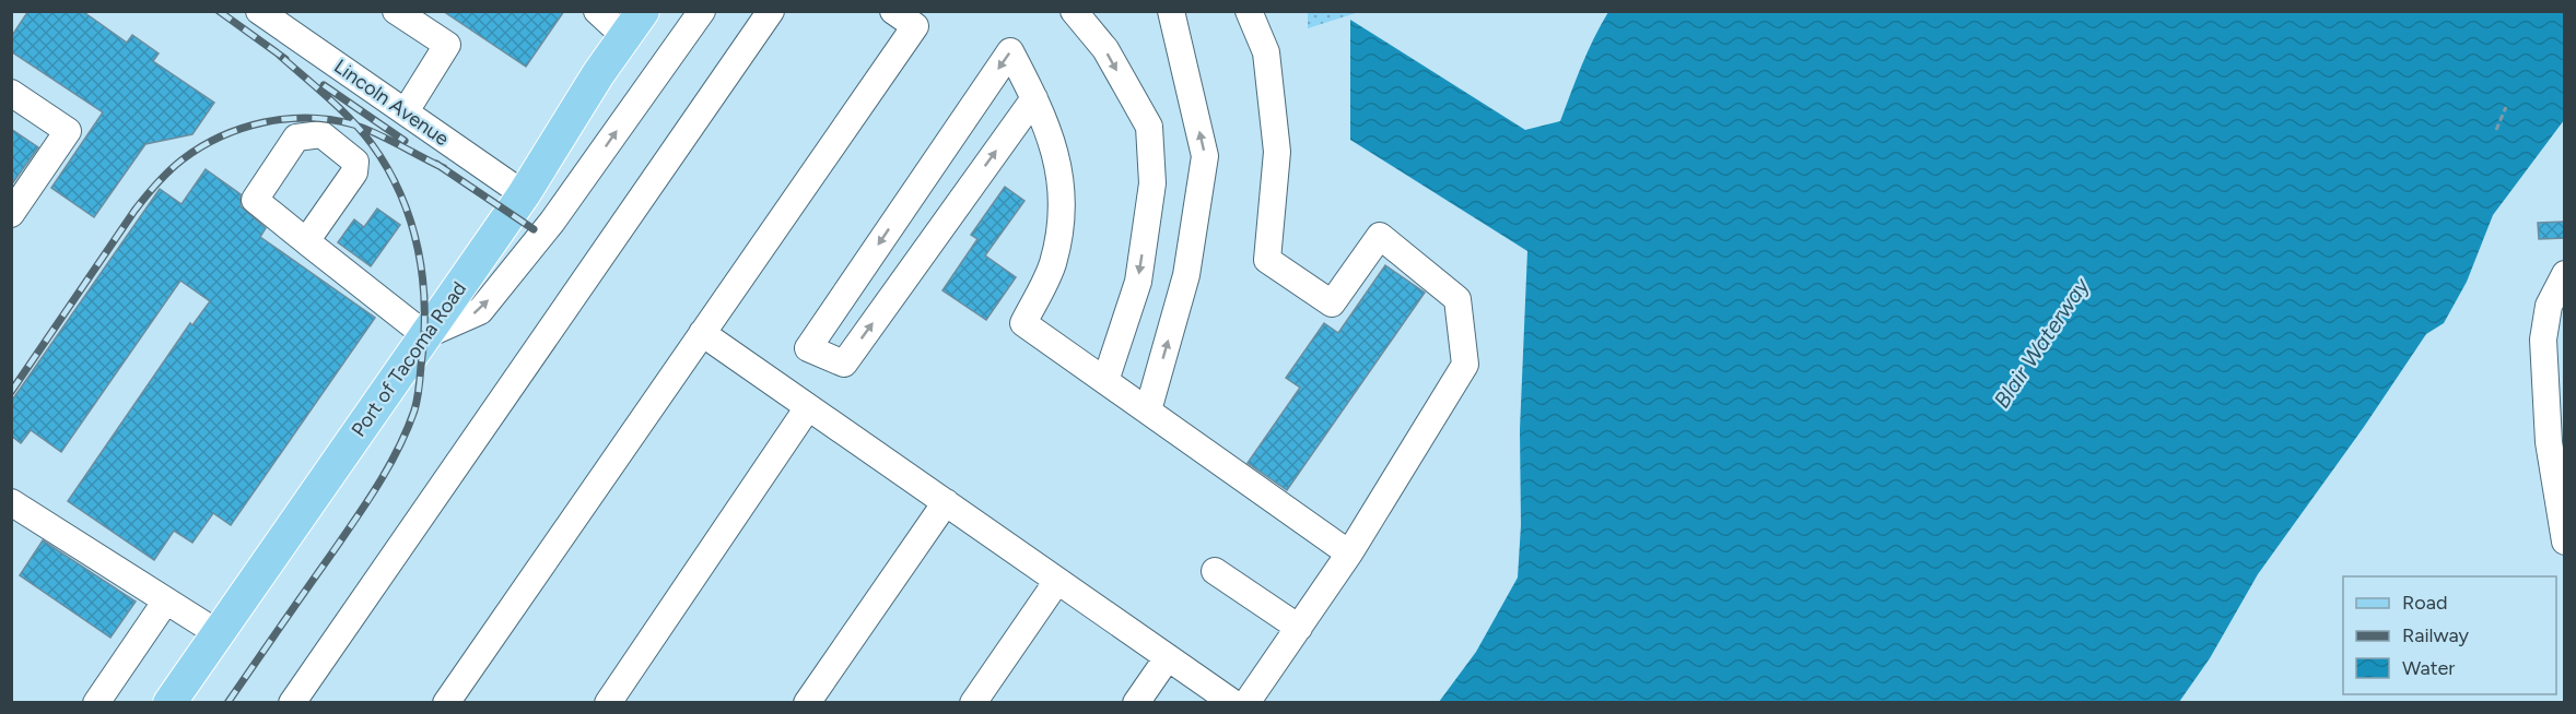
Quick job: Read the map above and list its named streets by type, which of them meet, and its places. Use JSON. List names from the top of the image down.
{
  "streets": {
    "main road": ["Port of Tacoma Road"],
    "street": ["Lincoln Avenue"]
  },
  "crossings": [
    ["Lincoln Avenue", "Port of Tacoma Road"]
  ],
  "water": ["Blair Waterway"],
  "legend": ["Road", "Railway", "Water"]
}
